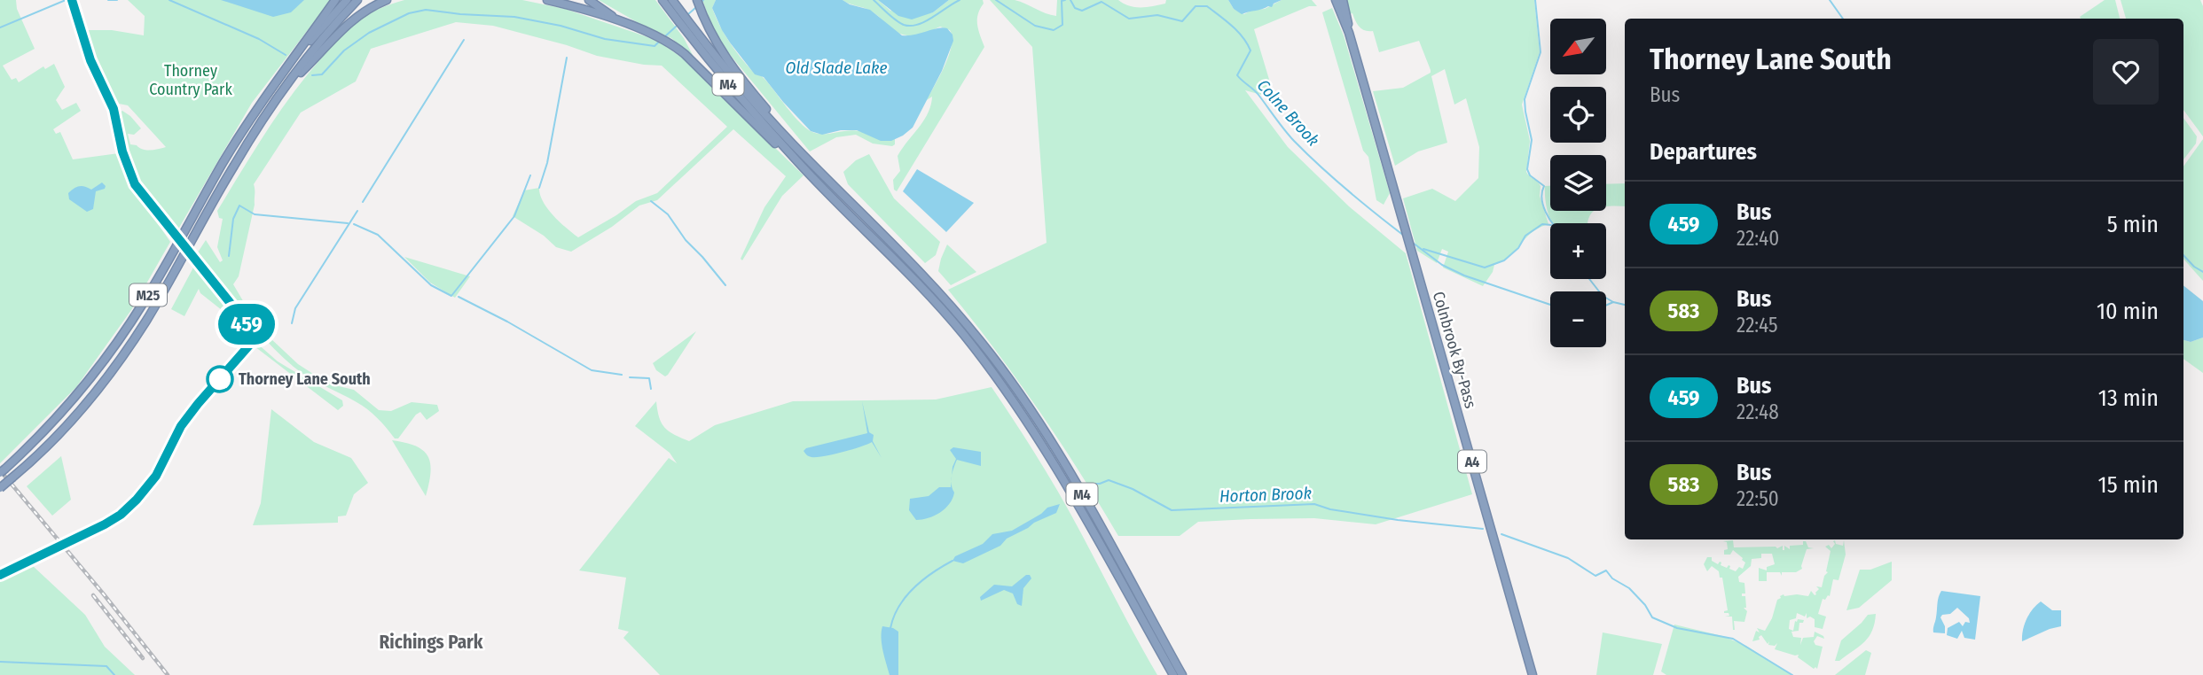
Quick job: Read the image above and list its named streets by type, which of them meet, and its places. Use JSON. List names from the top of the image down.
{
  "streets": {
    "highway": [
      "M4",
      "M25",
      "Colnbrook By-Pass",
      "A4"
    ]
  },
  "districts": ["Richings Park"],
  "water": ["Old Slade Lake", "Colne Brook", "Horton Brook"],
  "parks": ["Thorney Country Park"],
  "places": ["Thorney Lane South"],
  "lines": ["bus line 459"],
  "north": "bottom left",
  "page": {
    "on_map": "459",
    "map_buttons": ["+", "−"],
    "heading": [
      ["Thorney Lane South", "Bus"],
      "Departures"
    ],
    "list": [
      {
        "mark": "459",
        "name": "Bus",
        "note": "22:40",
        "value": "5 min"
      },
      {
        "mark": "583",
        "name": "Bus",
        "note": "22:45",
        "value": "10 min"
      },
      {
        "mark": "459",
        "name": "Bus",
        "note": "22:48",
        "value": "13 min"
      },
      {
        "mark": "583",
        "name": "Bus",
        "note": "22:50",
        "value": "15 min"
      }
    ]
  }
}
